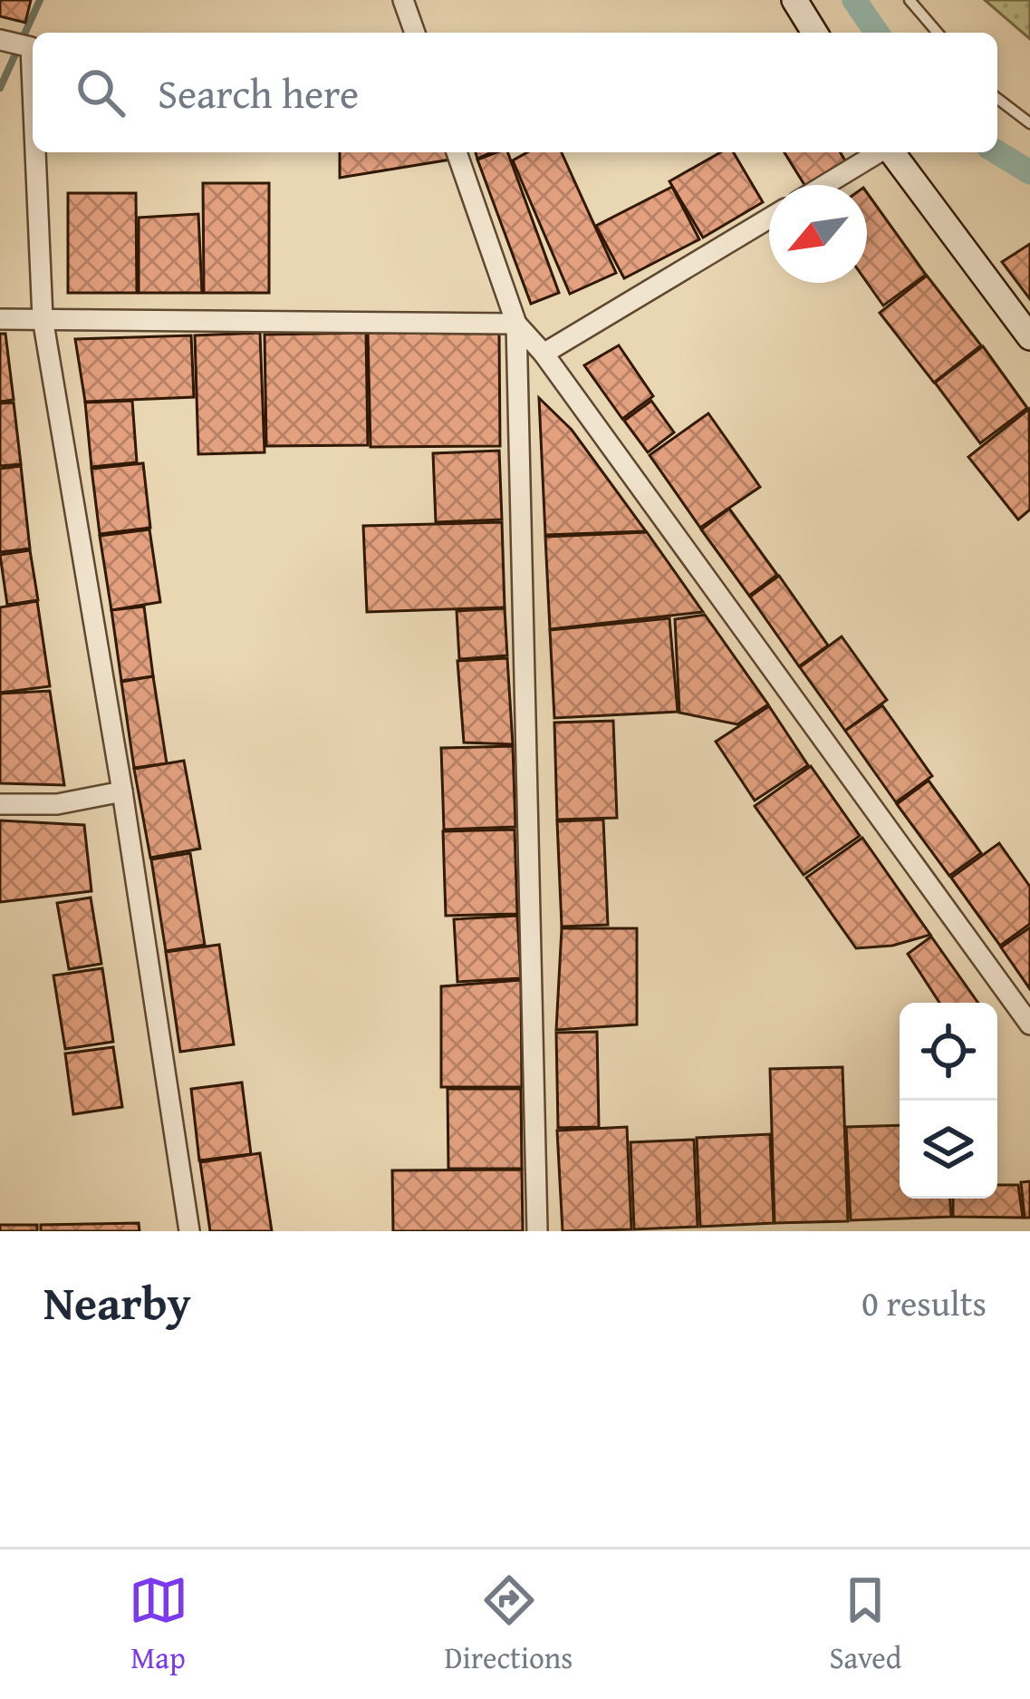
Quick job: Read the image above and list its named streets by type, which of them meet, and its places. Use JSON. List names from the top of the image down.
{
  "north": "bottom left",
  "page": {
    "search": "Search here",
    "heading": ["Nearby", "0 results"],
    "nav": ["Map", "Directions", "Saved"]
  }
}
